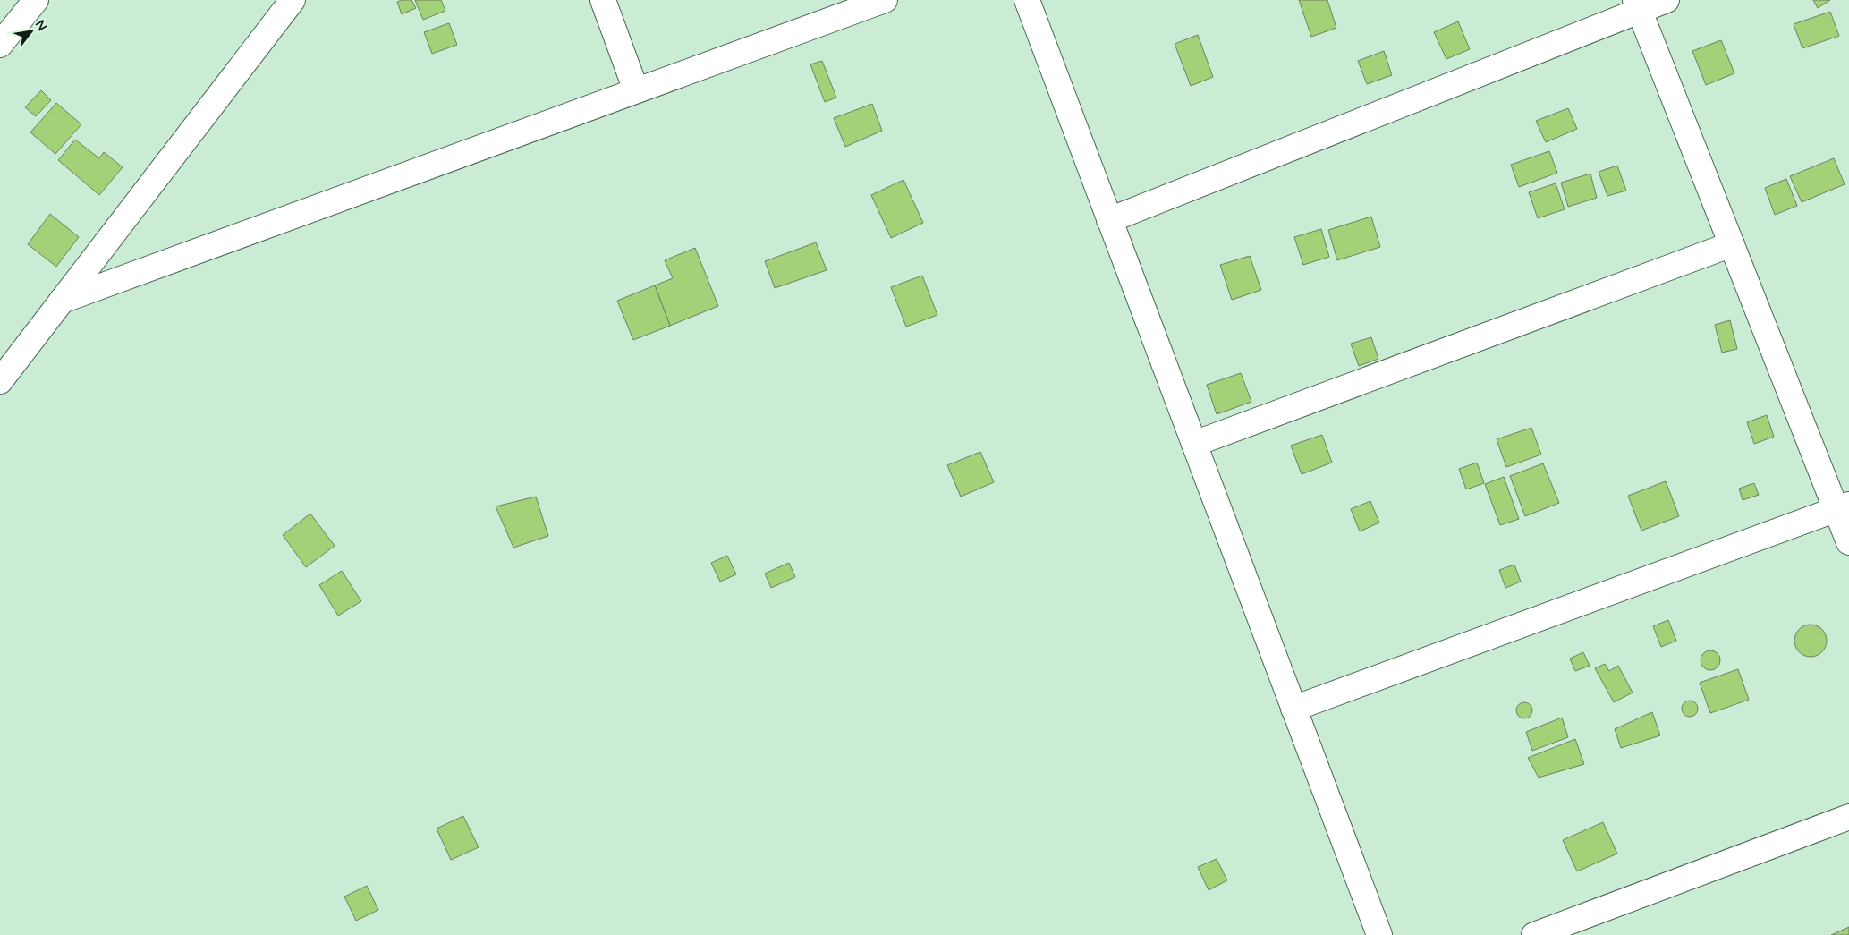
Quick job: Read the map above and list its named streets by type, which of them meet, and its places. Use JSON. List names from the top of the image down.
{
  "north": "top right"
}
